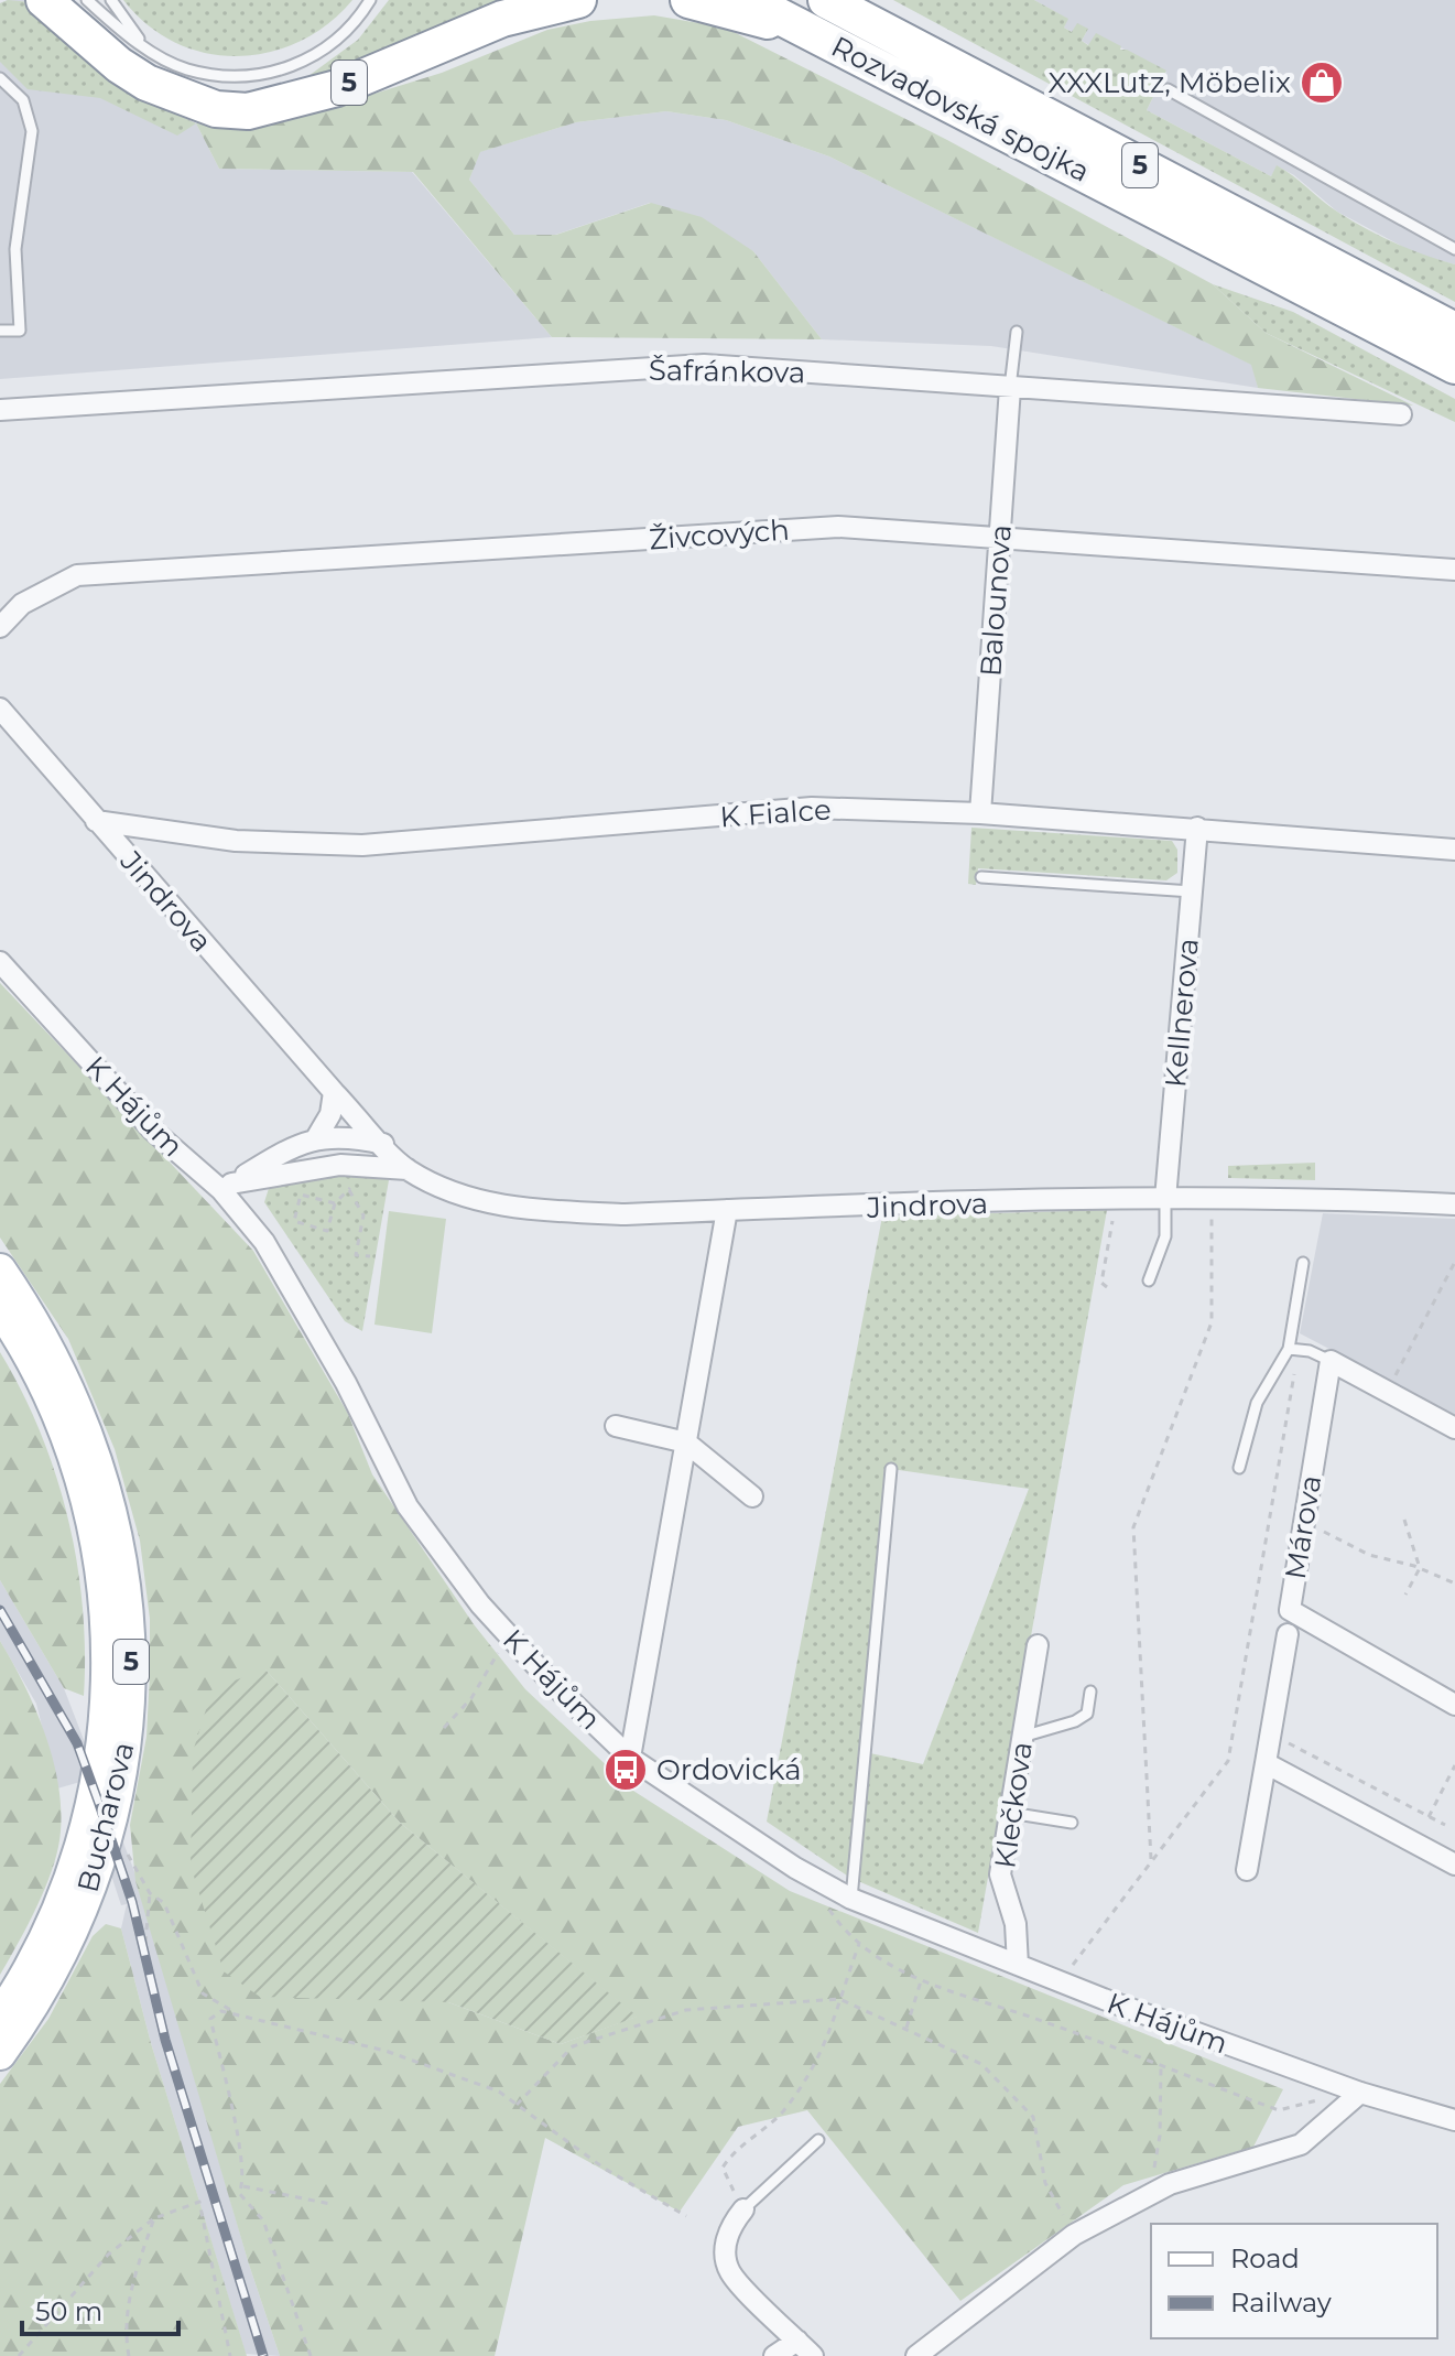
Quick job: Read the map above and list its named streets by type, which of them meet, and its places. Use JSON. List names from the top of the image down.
{
  "streets": {
    "highway": ["5", "Rozvadovská spojka"],
    "main road": ["Bucharova"],
    "street": [
      "Šafránkova",
      "Živcových",
      "Balounova",
      "K Fialce",
      "Jindrova",
      "Kellnerova",
      "K Hájům",
      "Márova",
      "Klečkova"
    ]
  },
  "crossings": [
    ["5", "Rozvadovská spojka"],
    ["Šafránkova", "Balounova"],
    ["Živcových", "Balounova"],
    ["Balounova", "K Fialce"],
    ["K Fialce", "Jindrova"],
    ["K Fialce", "Kellnerova"],
    ["Jindrova", "Kellnerova"],
    ["Jindrova", "K Hájům"],
    ["K Hájům", "Klečkova"]
  ],
  "places": {
    "shop": ["XXXLutz, Möbelix"],
    "bus stop": ["Ordovická"]
  },
  "legend": ["Road", "Railway"],
  "scale_bar": "50 m"
}
